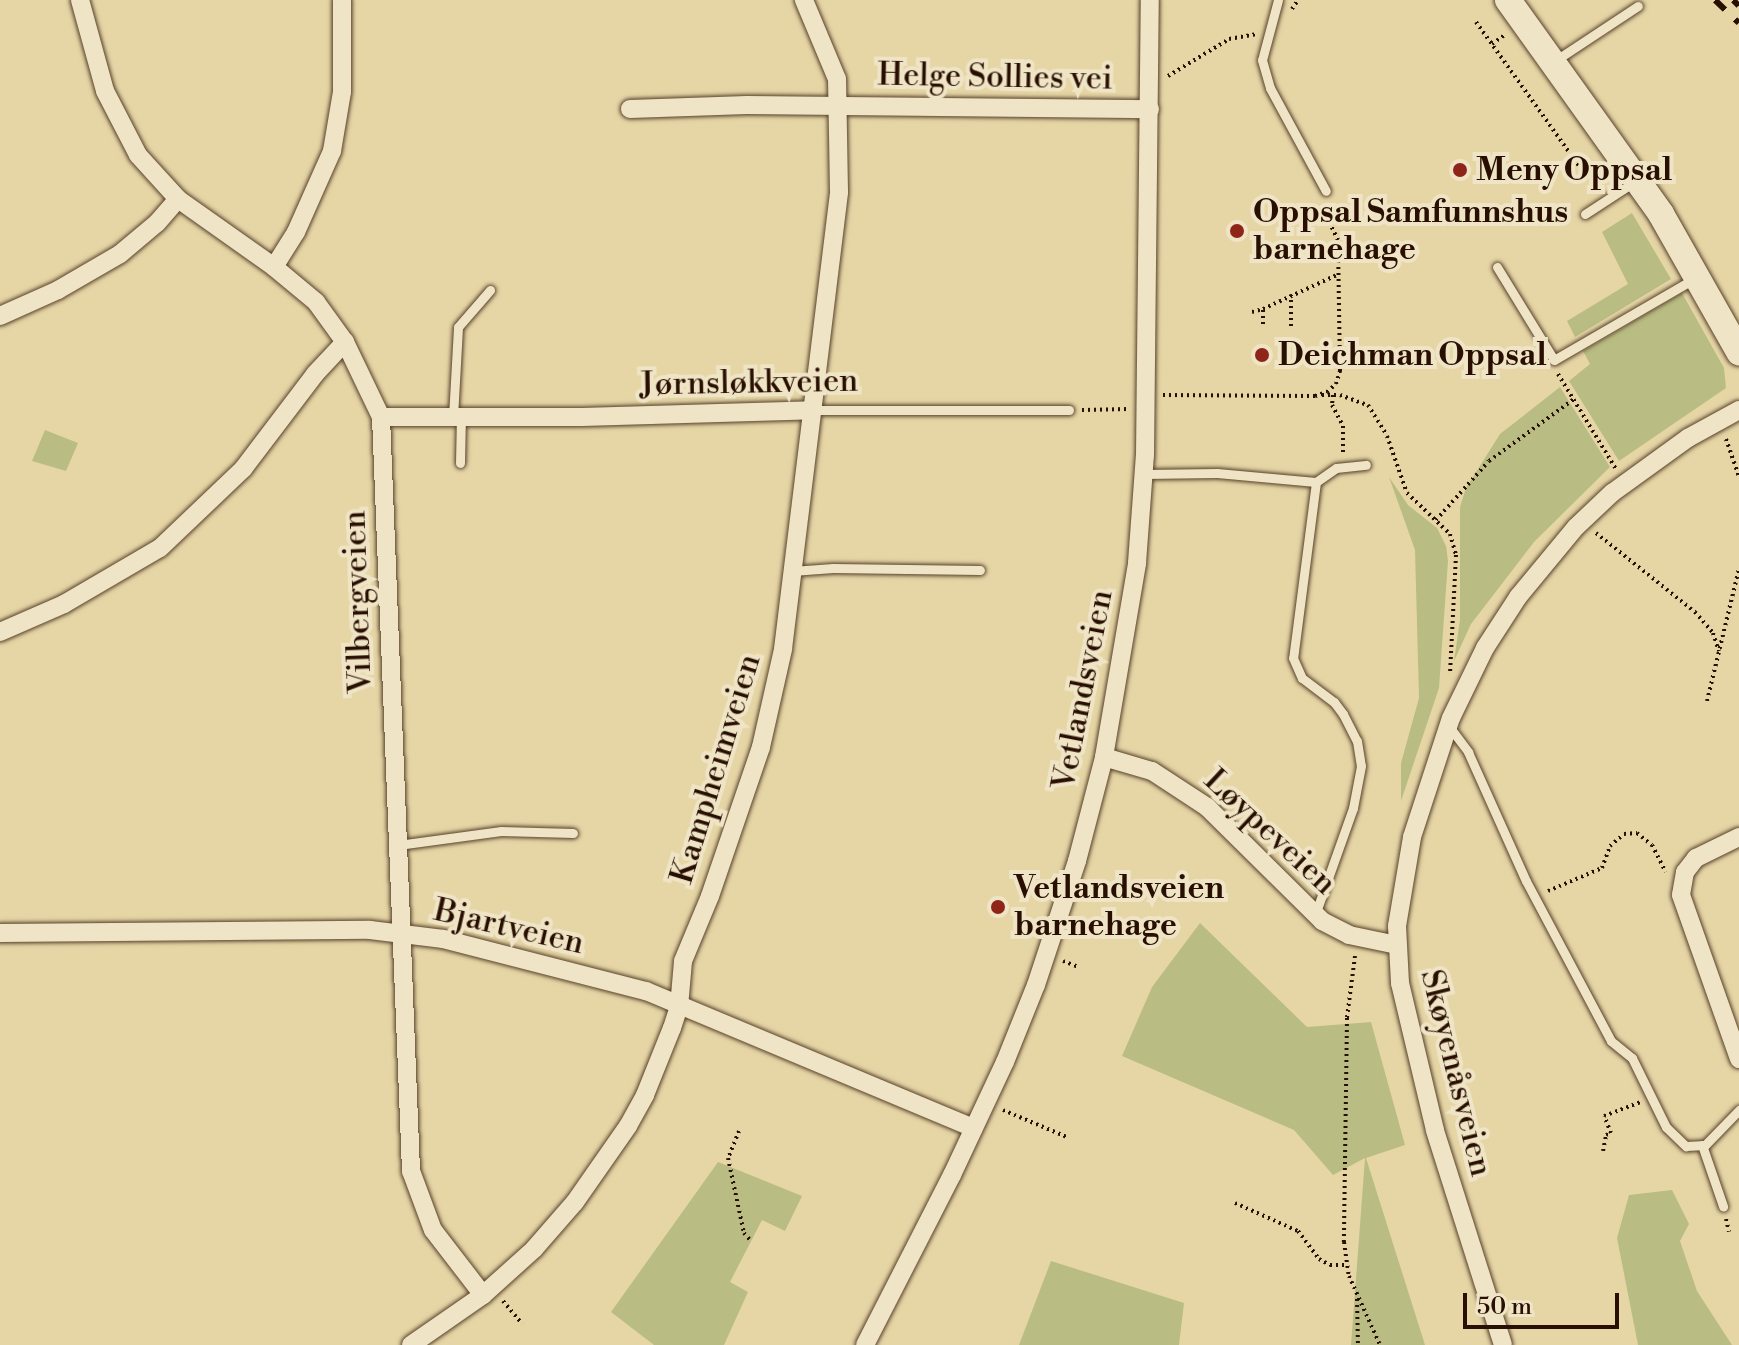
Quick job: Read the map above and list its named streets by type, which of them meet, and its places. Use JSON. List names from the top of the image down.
{
  "streets": {
    "street": [
      "Helge Sollies vei",
      "Jørnsløkkveien",
      "Vilbergveien",
      "Vetlandsveien",
      "Kampheimveien",
      "Løypeveien",
      "Bjartveien",
      "Skøyenåsveien"
    ]
  },
  "crossings": [
    ["Helge Sollies vei", "Vetlandsveien"],
    ["Helge Sollies vei", "Kampheimveien"],
    ["Jørnsløkkveien", "Vilbergveien"],
    ["Jørnsløkkveien", "Kampheimveien"],
    ["Vilbergveien", "Kampheimveien"],
    ["Vilbergveien", "Bjartveien"],
    ["Vetlandsveien", "Løypeveien"],
    ["Vetlandsveien", "Bjartveien"],
    ["Kampheimveien", "Bjartveien"],
    ["Løypeveien", "Skøyenåsveien"]
  ],
  "places": [
    "Meny Oppsal",
    "Oppsal Samfunnshus barnehage",
    "Deichman Oppsal",
    "Vetlandsveien barnehage"
  ],
  "scale_bar": "50 m"
}
